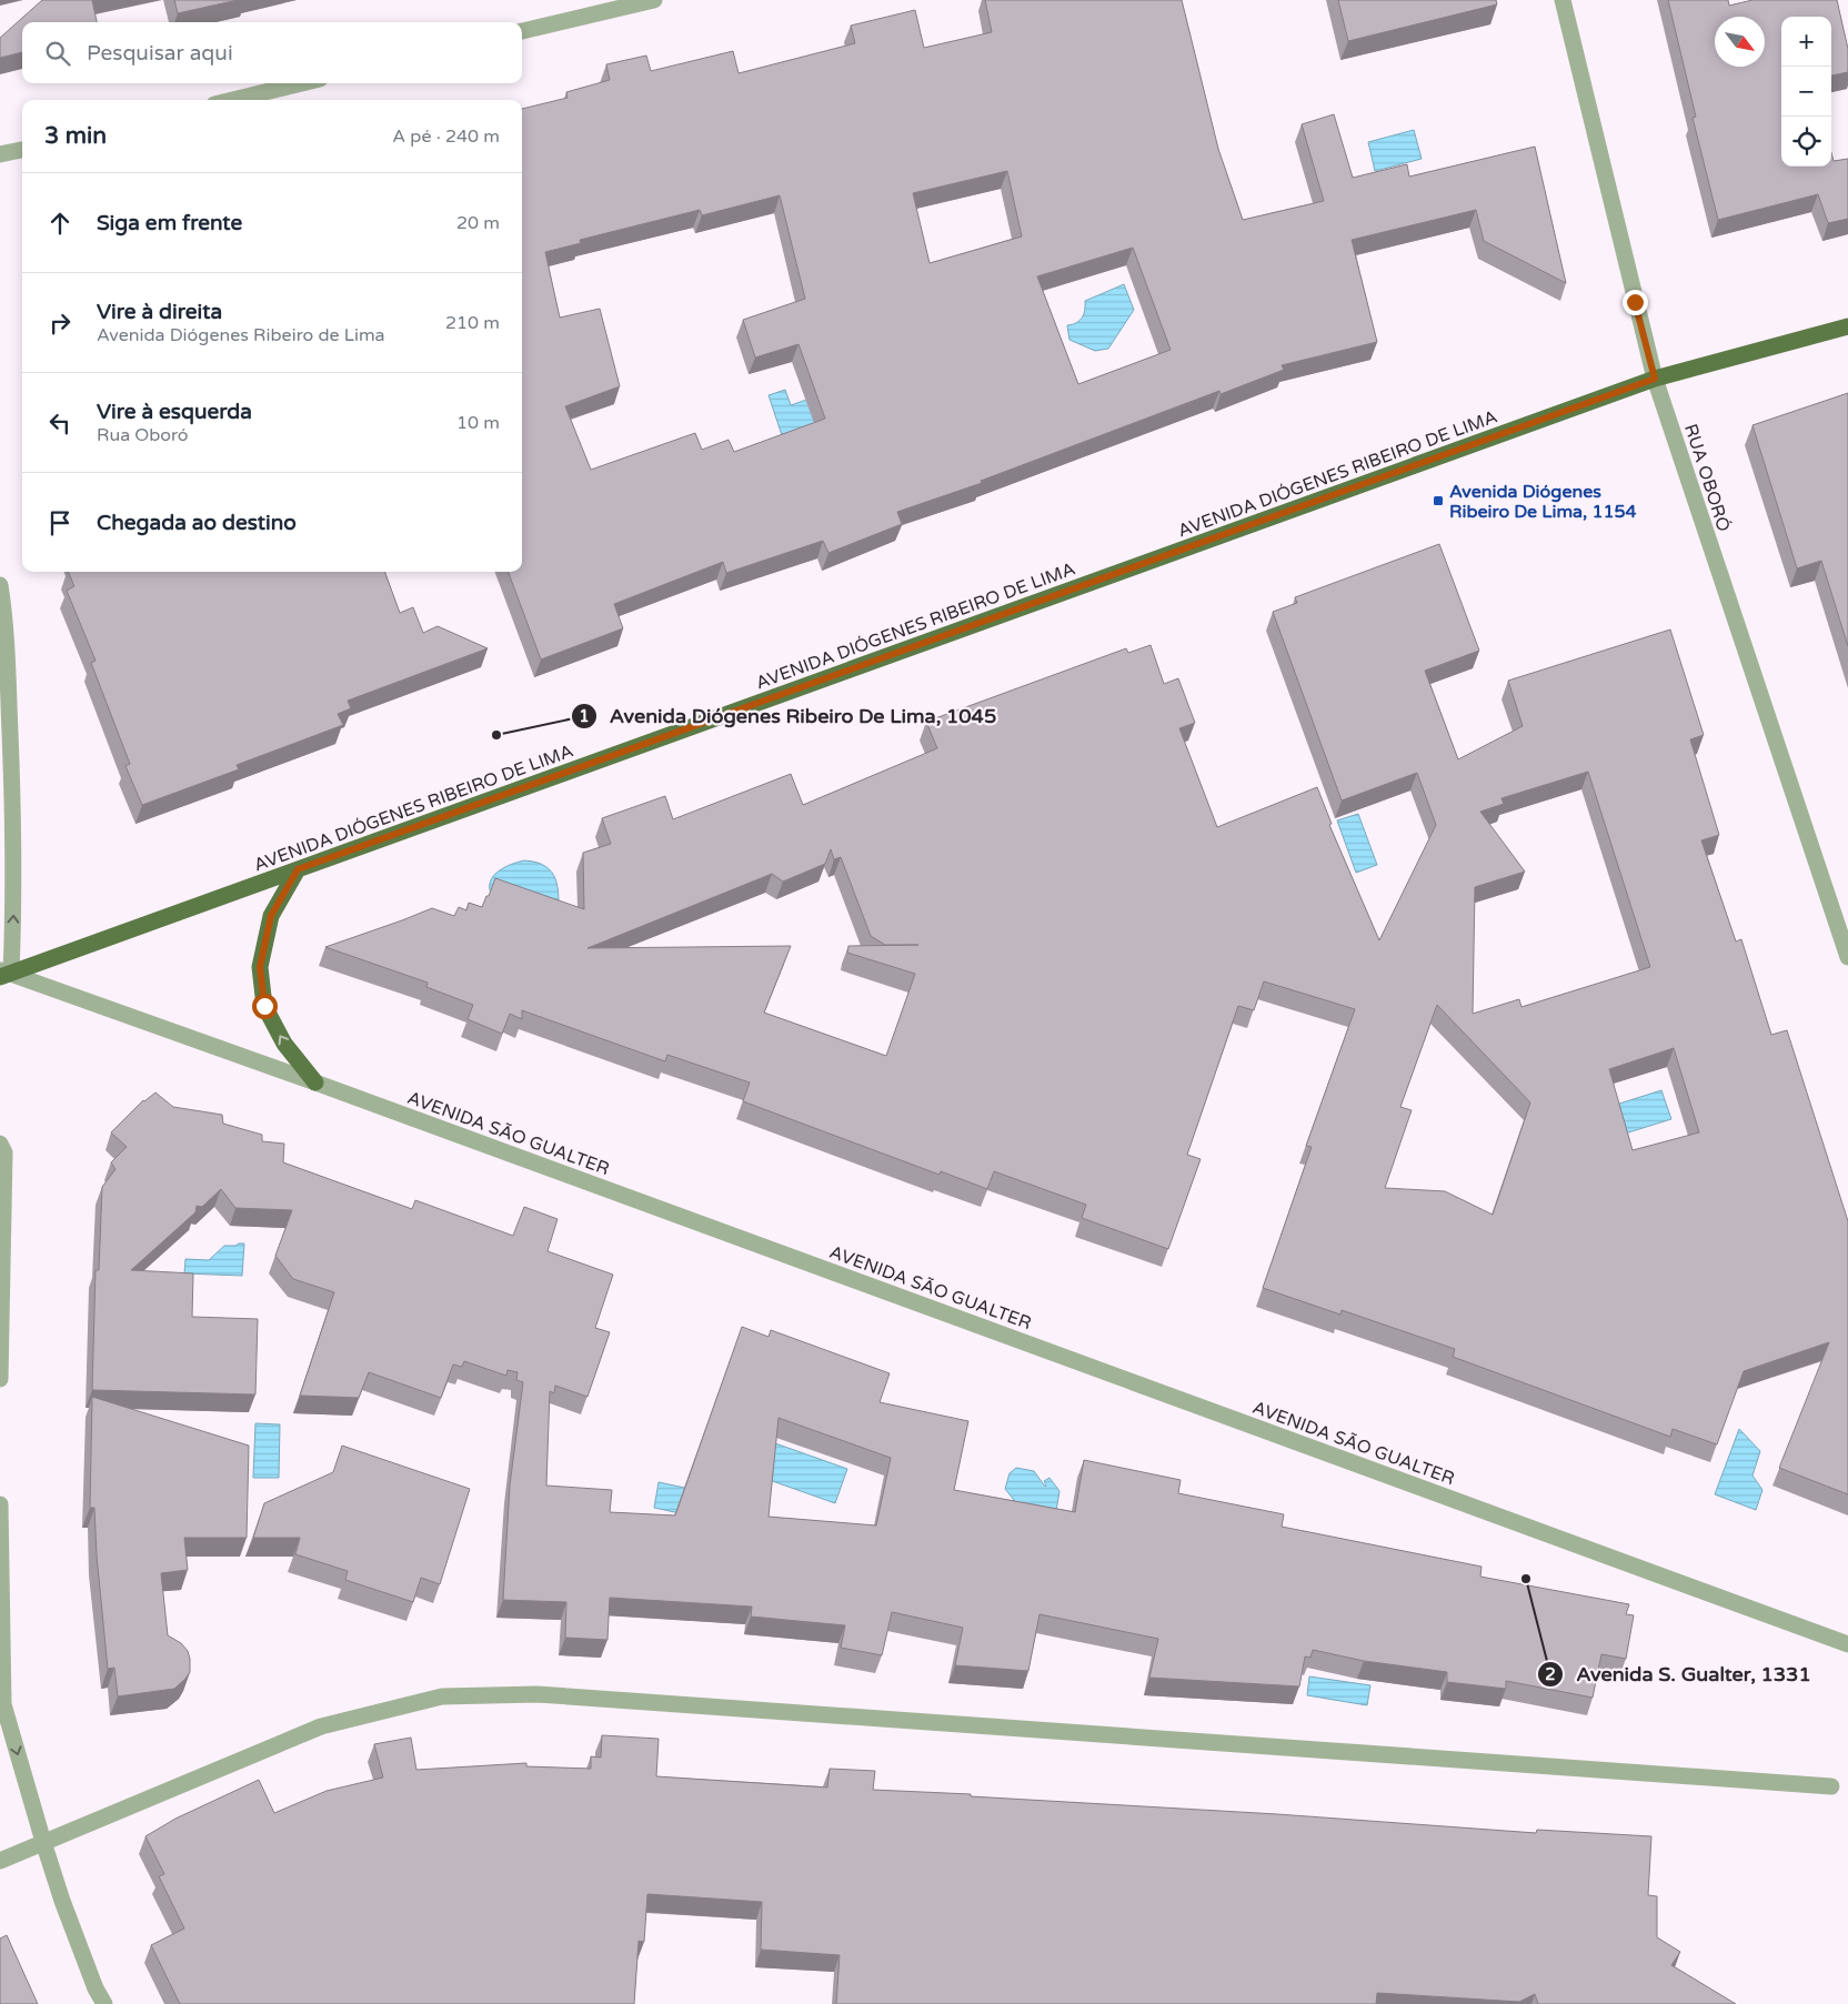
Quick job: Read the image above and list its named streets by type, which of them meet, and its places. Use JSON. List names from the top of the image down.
{
  "streets": {
    "main road": ["AVENIDA DIÓGENES RIBEIRO DE LIMA"],
    "street": ["RUA OBORÓ", "AVENIDA SÃO GUALTER"]
  },
  "crossings": [
    ["AVENIDA DIÓGENES RIBEIRO DE LIMA", "RUA OBORÓ"],
    ["AVENIDA DIÓGENES RIBEIRO DE LIMA", "AVENIDA SÃO GUALTER"]
  ],
  "places": {
    "transit": ["Avenida Diógenes Ribeiro De Lima, 1154"],
    "other": ["Avenida Diógenes Ribeiro De Lima, 1045", "Avenida S. Gualter, 1331"]
  },
  "north": "bottom right",
  "page": {
    "map_buttons": ["+", "−"],
    "search": "Pesquisar aqui",
    "heading": ["3 min", "A pé · 240 m"],
    "list": [
      ["Siga em frente", "20 m"],
      ["Vire à direita", "Avenida Diógenes Ribeiro de Lima", "210 m"],
      ["Vire à esquerda", "Rua Oboró", "10 m"],
      "Chegada ao destino"
    ]
  }
}
